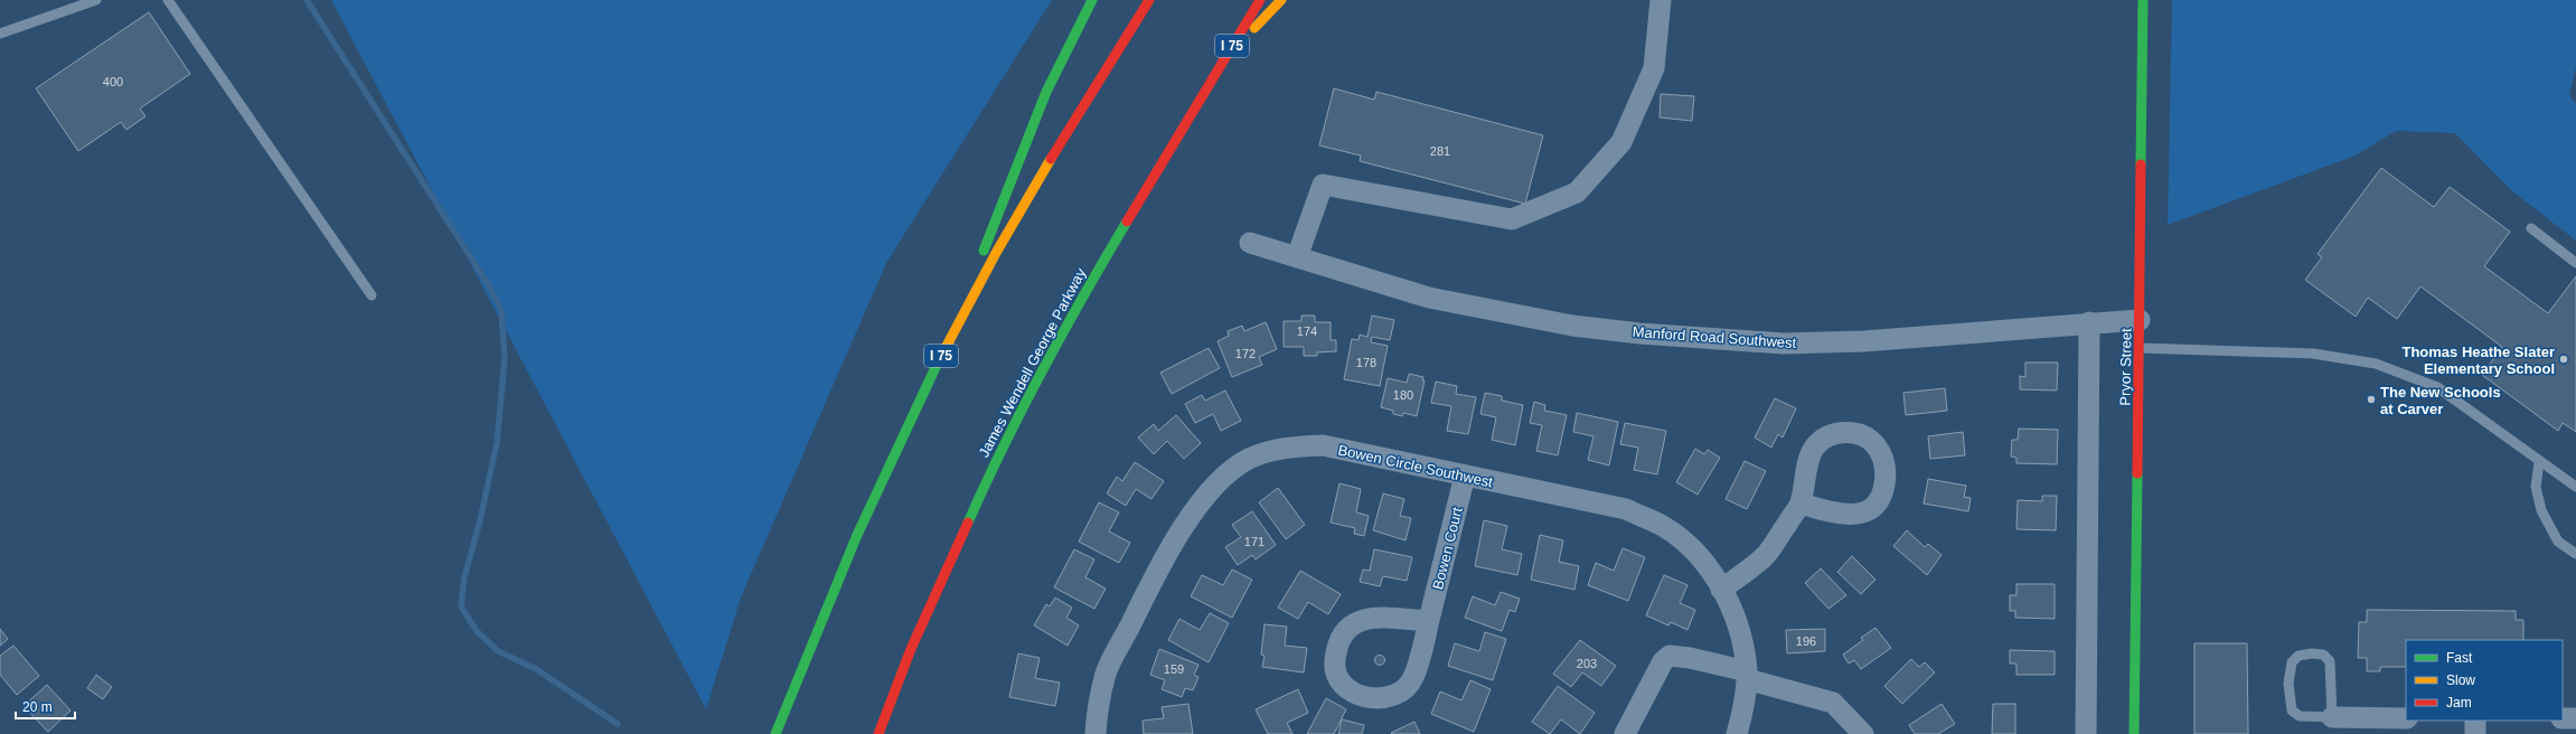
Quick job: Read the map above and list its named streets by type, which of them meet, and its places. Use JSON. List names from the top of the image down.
{
  "streets": {
    "main road": ["I 75", "James Wendell George Parkway", "Pryor Street"],
    "street": ["Manford Road Southwest", "Bowen Circle Southwest", "Bowen Court"]
  },
  "crossings": [
    ["Manford Road Southwest", "Pryor Street"],
    ["Bowen Circle Southwest", "Bowen Court"]
  ],
  "places": ["Thomas Heathe Slater Elementary School", "The New Schools at Carver"],
  "house_numbers": [
    "400",
    "281",
    "174",
    "172",
    "178",
    "180",
    "171",
    "196",
    "203",
    "159"
  ],
  "legend": ["Fast", "Slow", "Jam"],
  "scale_bar": "20 m"
}
